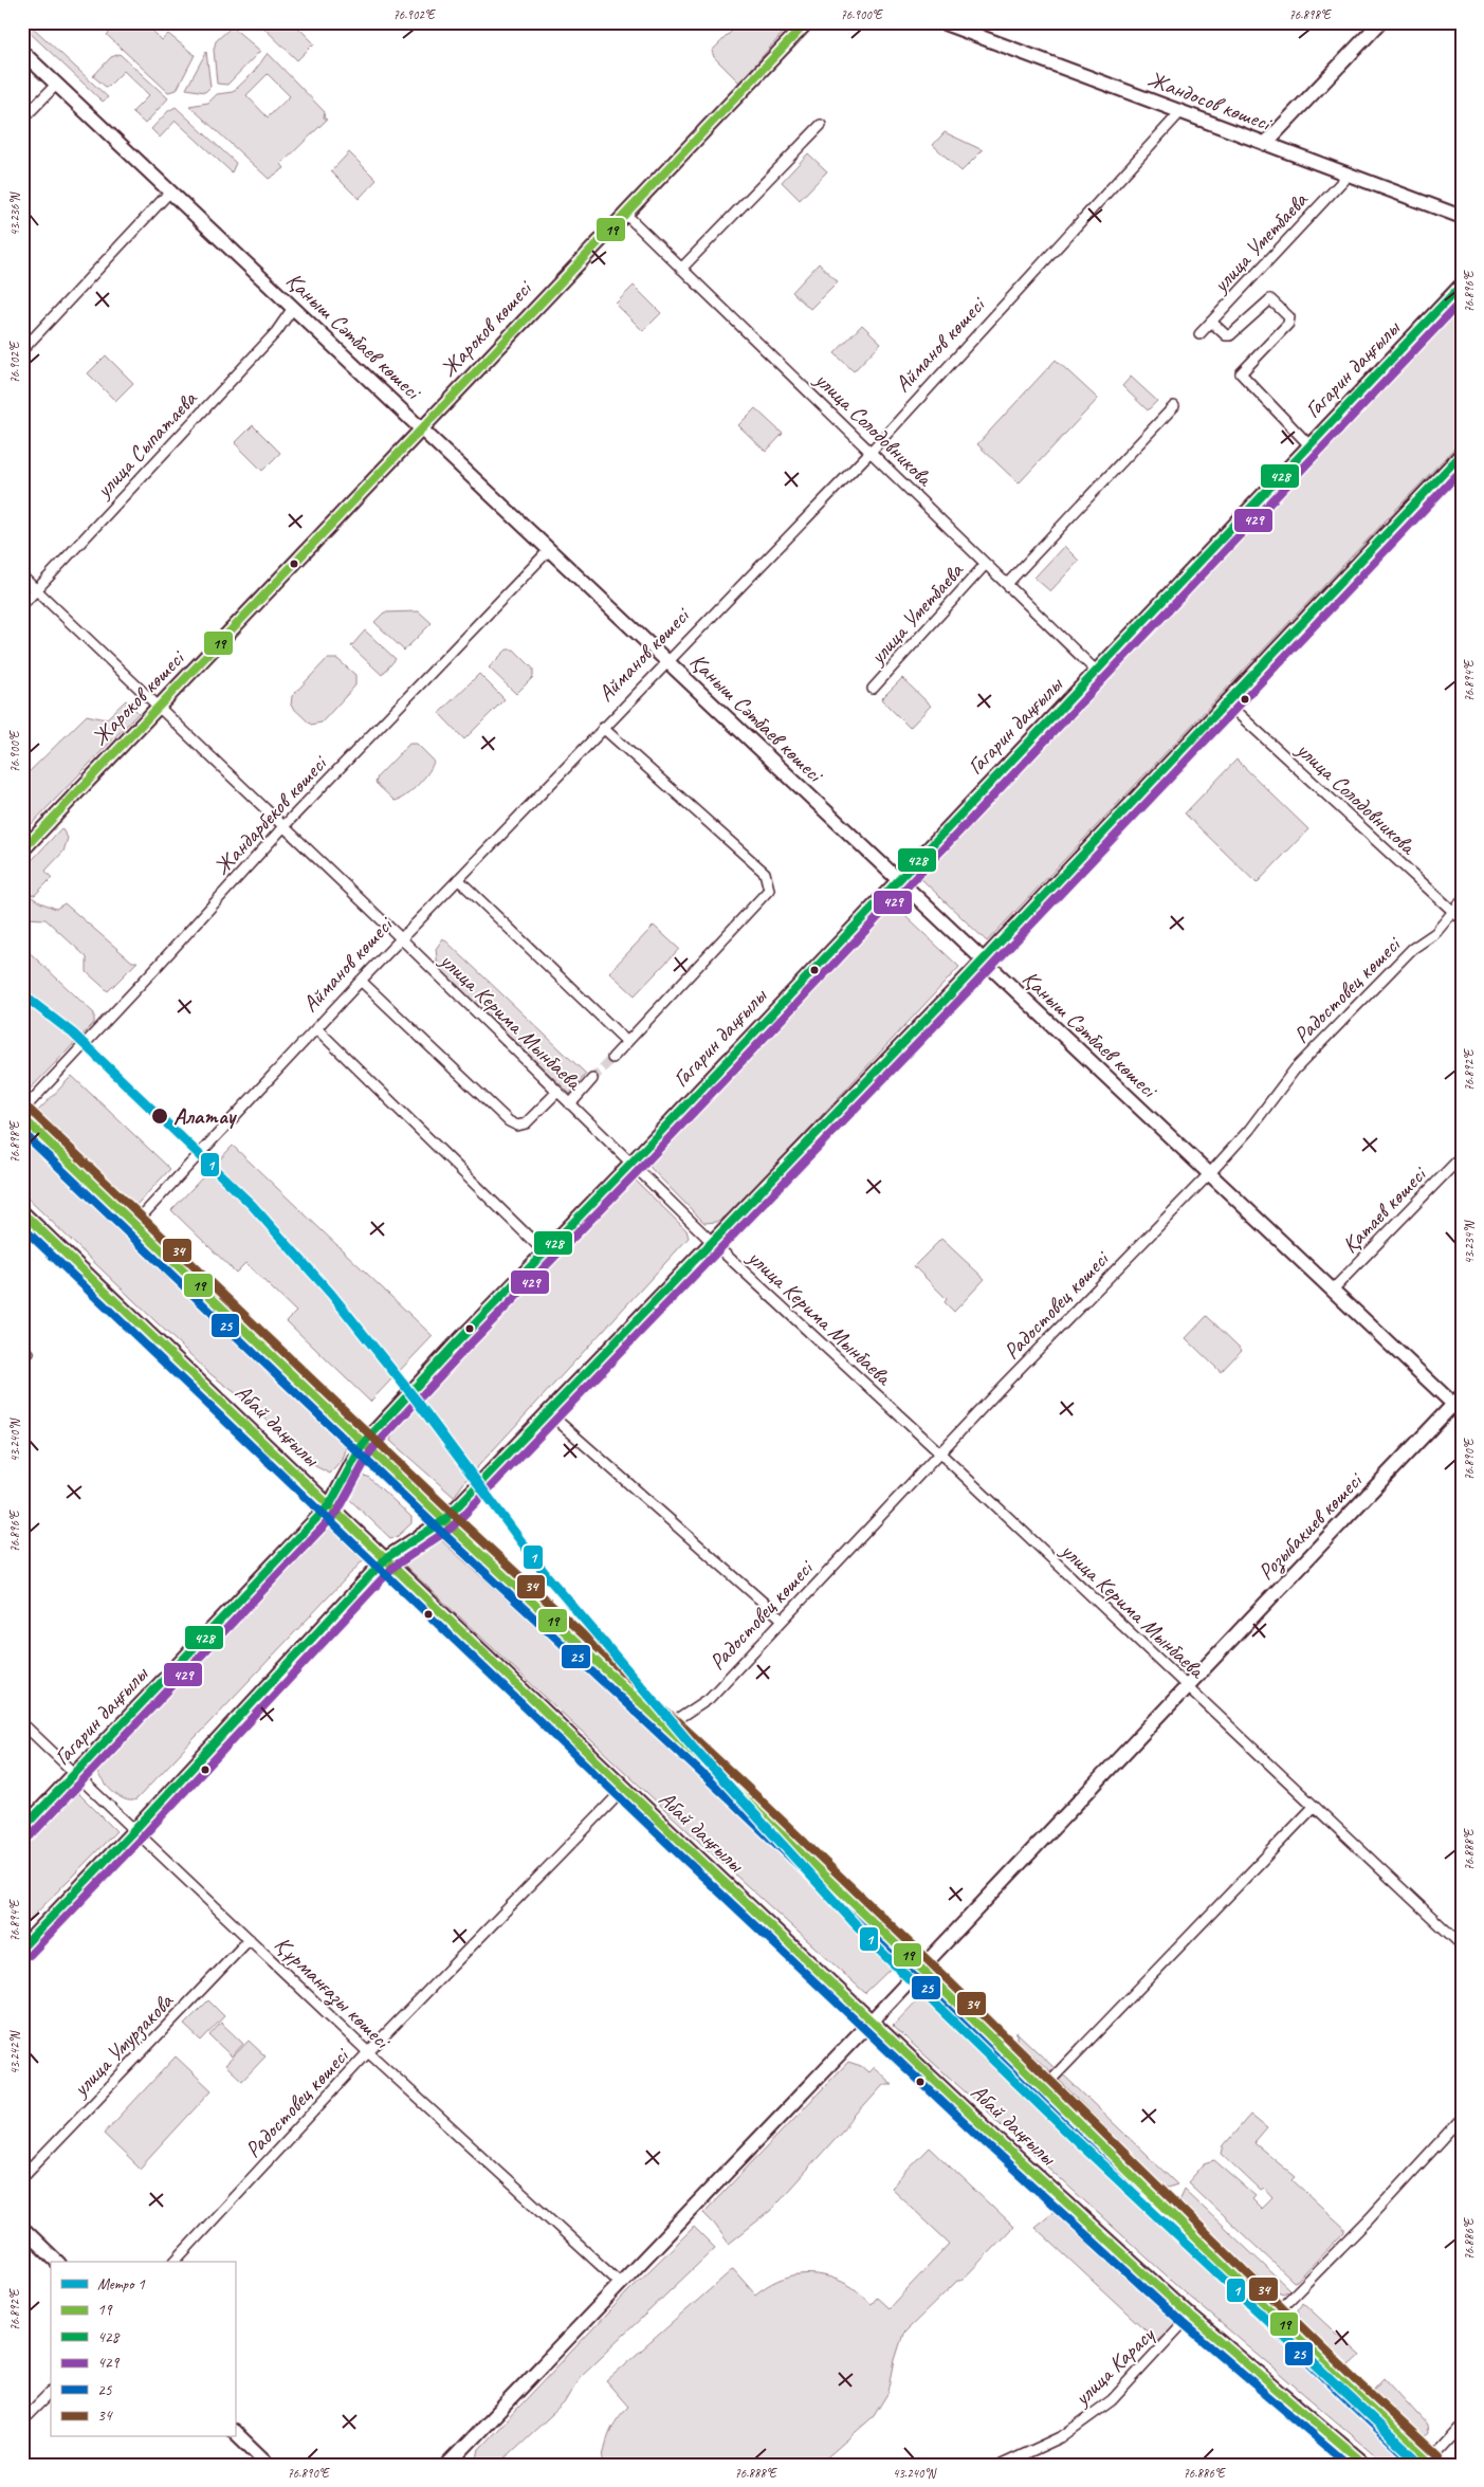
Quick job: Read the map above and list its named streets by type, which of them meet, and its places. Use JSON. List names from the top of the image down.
{
  "streets": {
    "main road": [
      "Жандосов көшесі",
      "Жароков көшесі",
      "Қаныш Сәтбаев көшесі",
      "Гагарин даңғылы",
      "Абай даңғылы",
      "Розыбакиев көшесі"
    ],
    "street": [
      "улица Уметбаева",
      "Айманов көшесі",
      "улица Солодовникова",
      "улица Сыпатаева",
      "Жандарбеков көшесі",
      "Радостовец көшесі",
      "улица Керима Мынбаева",
      "Қатаев көшесі",
      "Құрманғазы көшесі",
      "улица Умурзакова",
      "улица Карасу"
    ]
  },
  "crossings": [
    ["Жандосов көшесі", "улица Уметбаева"],
    ["Жандосов көшесі", "Айманов көшесі"],
    ["улица Уметбаева", "улица Солодовникова"],
    ["Жароков көшесі", "Қаныш Сәтбаев көшесі"],
    ["Жароков көшесі", "улица Солодовникова"],
    ["Жароков көшесі", "улица Керима Мынбаева"],
    ["Қаныш Сәтбаев көшесі", "Айманов көшесі"],
    ["Қаныш Сәтбаев көшесі", "Гагарин даңғылы"],
    ["Қаныш Сәтбаев көшесі", "улица Сыпатаева"],
    ["Қаныш Сәтбаев көшесі", "Жандарбеков көшесі"],
    ["Қаныш Сәтбаев көшесі", "Радостовец көшесі"],
    ["Қаныш Сәтбаев көшесі", "Қатаев көшесі"],
    ["Қаныш Сәтбаев көшесі", "Розыбакиев көшесі"],
    ["Айманов көшесі", "улица Солодовникова"],
    ["Айманов көшесі", "улица Керима Мынбаева"],
    ["Айманов көшесі", "Абай даңғылы"],
    ["Гагарин даңғылы", "улица Солодовникова"],
    ["Гагарин даңғылы", "улица Керима Мынбаева"],
    ["Гагарин даңғылы", "Абай даңғылы"],
    ["Гагарин даңғылы", "Құрманғазы көшесі"],
    ["улица Солодовникова", "Радостовец көшесі"],
    ["улица Сыпатаева", "улица Керима Мынбаева"],
    ["Жандарбеков көшесі", "улица Керима Мынбаева"],
    ["Радостовец көшесі", "улица Керима Мынбаева"],
    ["Радостовец көшесі", "Абай даңғылы"],
    ["Радостовец көшесі", "Құрманғазы көшесі"],
    ["улица Керима Мынбаева", "Розыбакиев көшесі"],
    ["Абай даңғылы", "Розыбакиев көшесі"],
    ["Абай даңғылы", "улица Карасу"],
    ["Құрманғазы көшесі", "улица Умурзакова"]
  ],
  "places": ["Алатау"],
  "lines": [
    "transit line 19",
    "transit line 428",
    "transit line 429",
    "metro line 1",
    "transit line 34",
    "transit line 25"
  ],
  "legend": [
    "Метро 1",
    "19",
    "428",
    "429",
    "25",
    "34"
  ],
  "coordinates": [
    "76.902°E",
    "76.900°E",
    "76.898°E",
    "43.236°N",
    "76.896°E",
    "76.894°E",
    "76.892°E",
    "43.234°N",
    "43.240°N",
    "76.890°E",
    "76.888°E",
    "43.242°N",
    "76.886°E"
  ]
}
